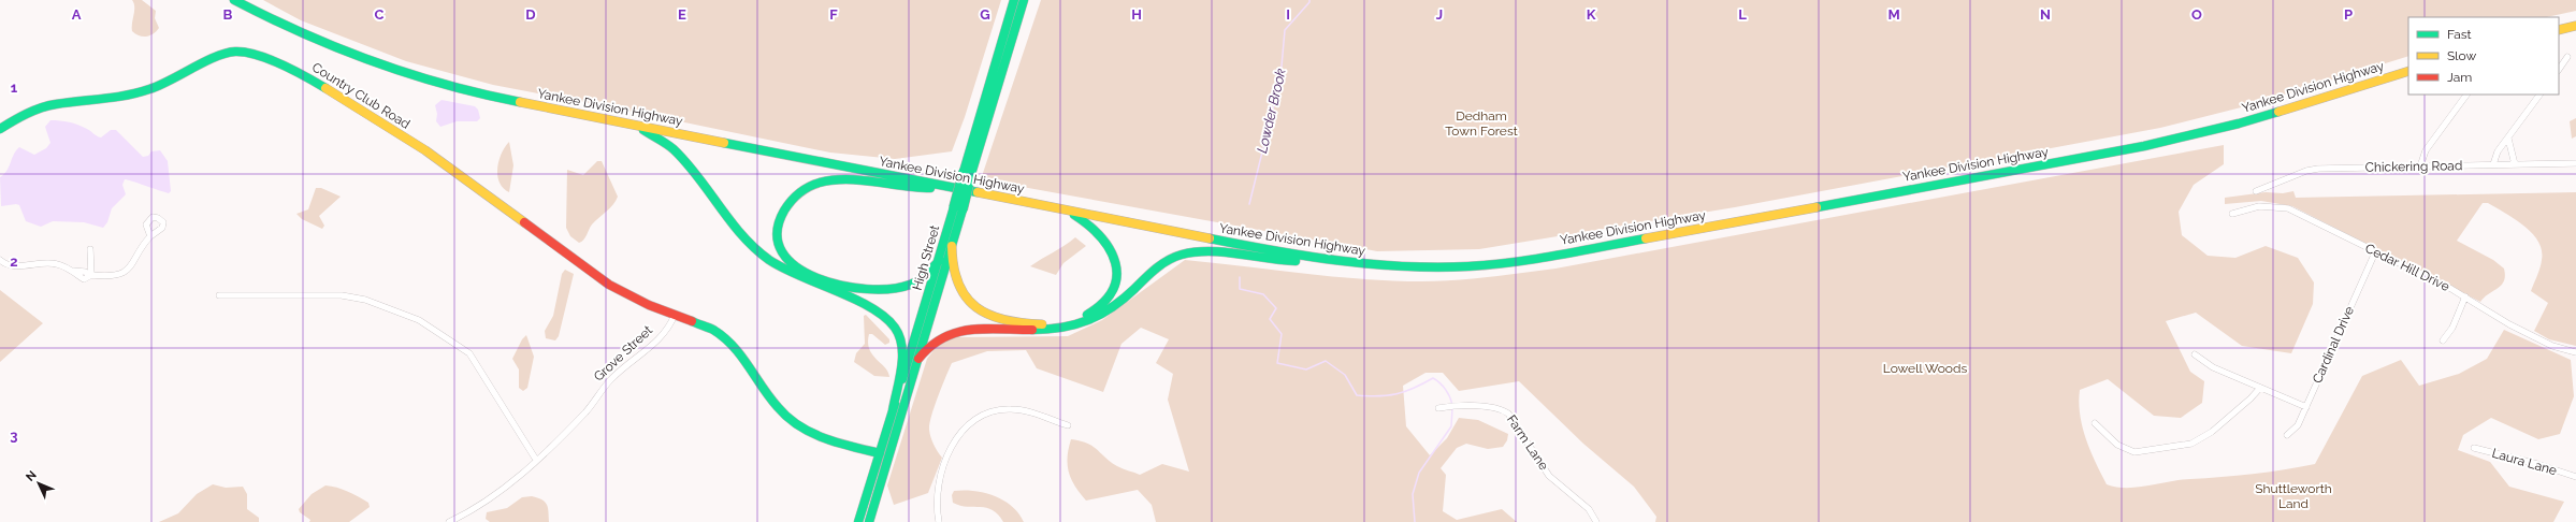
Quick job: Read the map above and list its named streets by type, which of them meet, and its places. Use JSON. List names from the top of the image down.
{
  "streets": {
    "main road": ["Yankee Division Highway", "Country Club Road", "High Street"],
    "street": [
      "Chickering Road",
      "Cedar Hill Drive",
      "Cardinal Drive",
      "Grove Street",
      "Farm Lane",
      "Laura Lane"
    ]
  },
  "crossings": [
    ["Country Club Road", "Grove Street"],
    ["Cedar Hill Drive", "Cardinal Drive"]
  ],
  "water": ["Lowder Brook"],
  "parks": ["Dedham Town Forest", "Lowell Woods", "Shuttleworth Land"],
  "legend": ["Fast", "Slow", "Jam"],
  "north": "top left",
  "grid": {
    "columns": [
      "A",
      "B",
      "C",
      "D",
      "E",
      "F",
      "G",
      "H",
      "I",
      "J",
      "K",
      "L",
      "M",
      "N",
      "O",
      "P"
    ],
    "rows": ["1", "2", "3"]
  }
}
